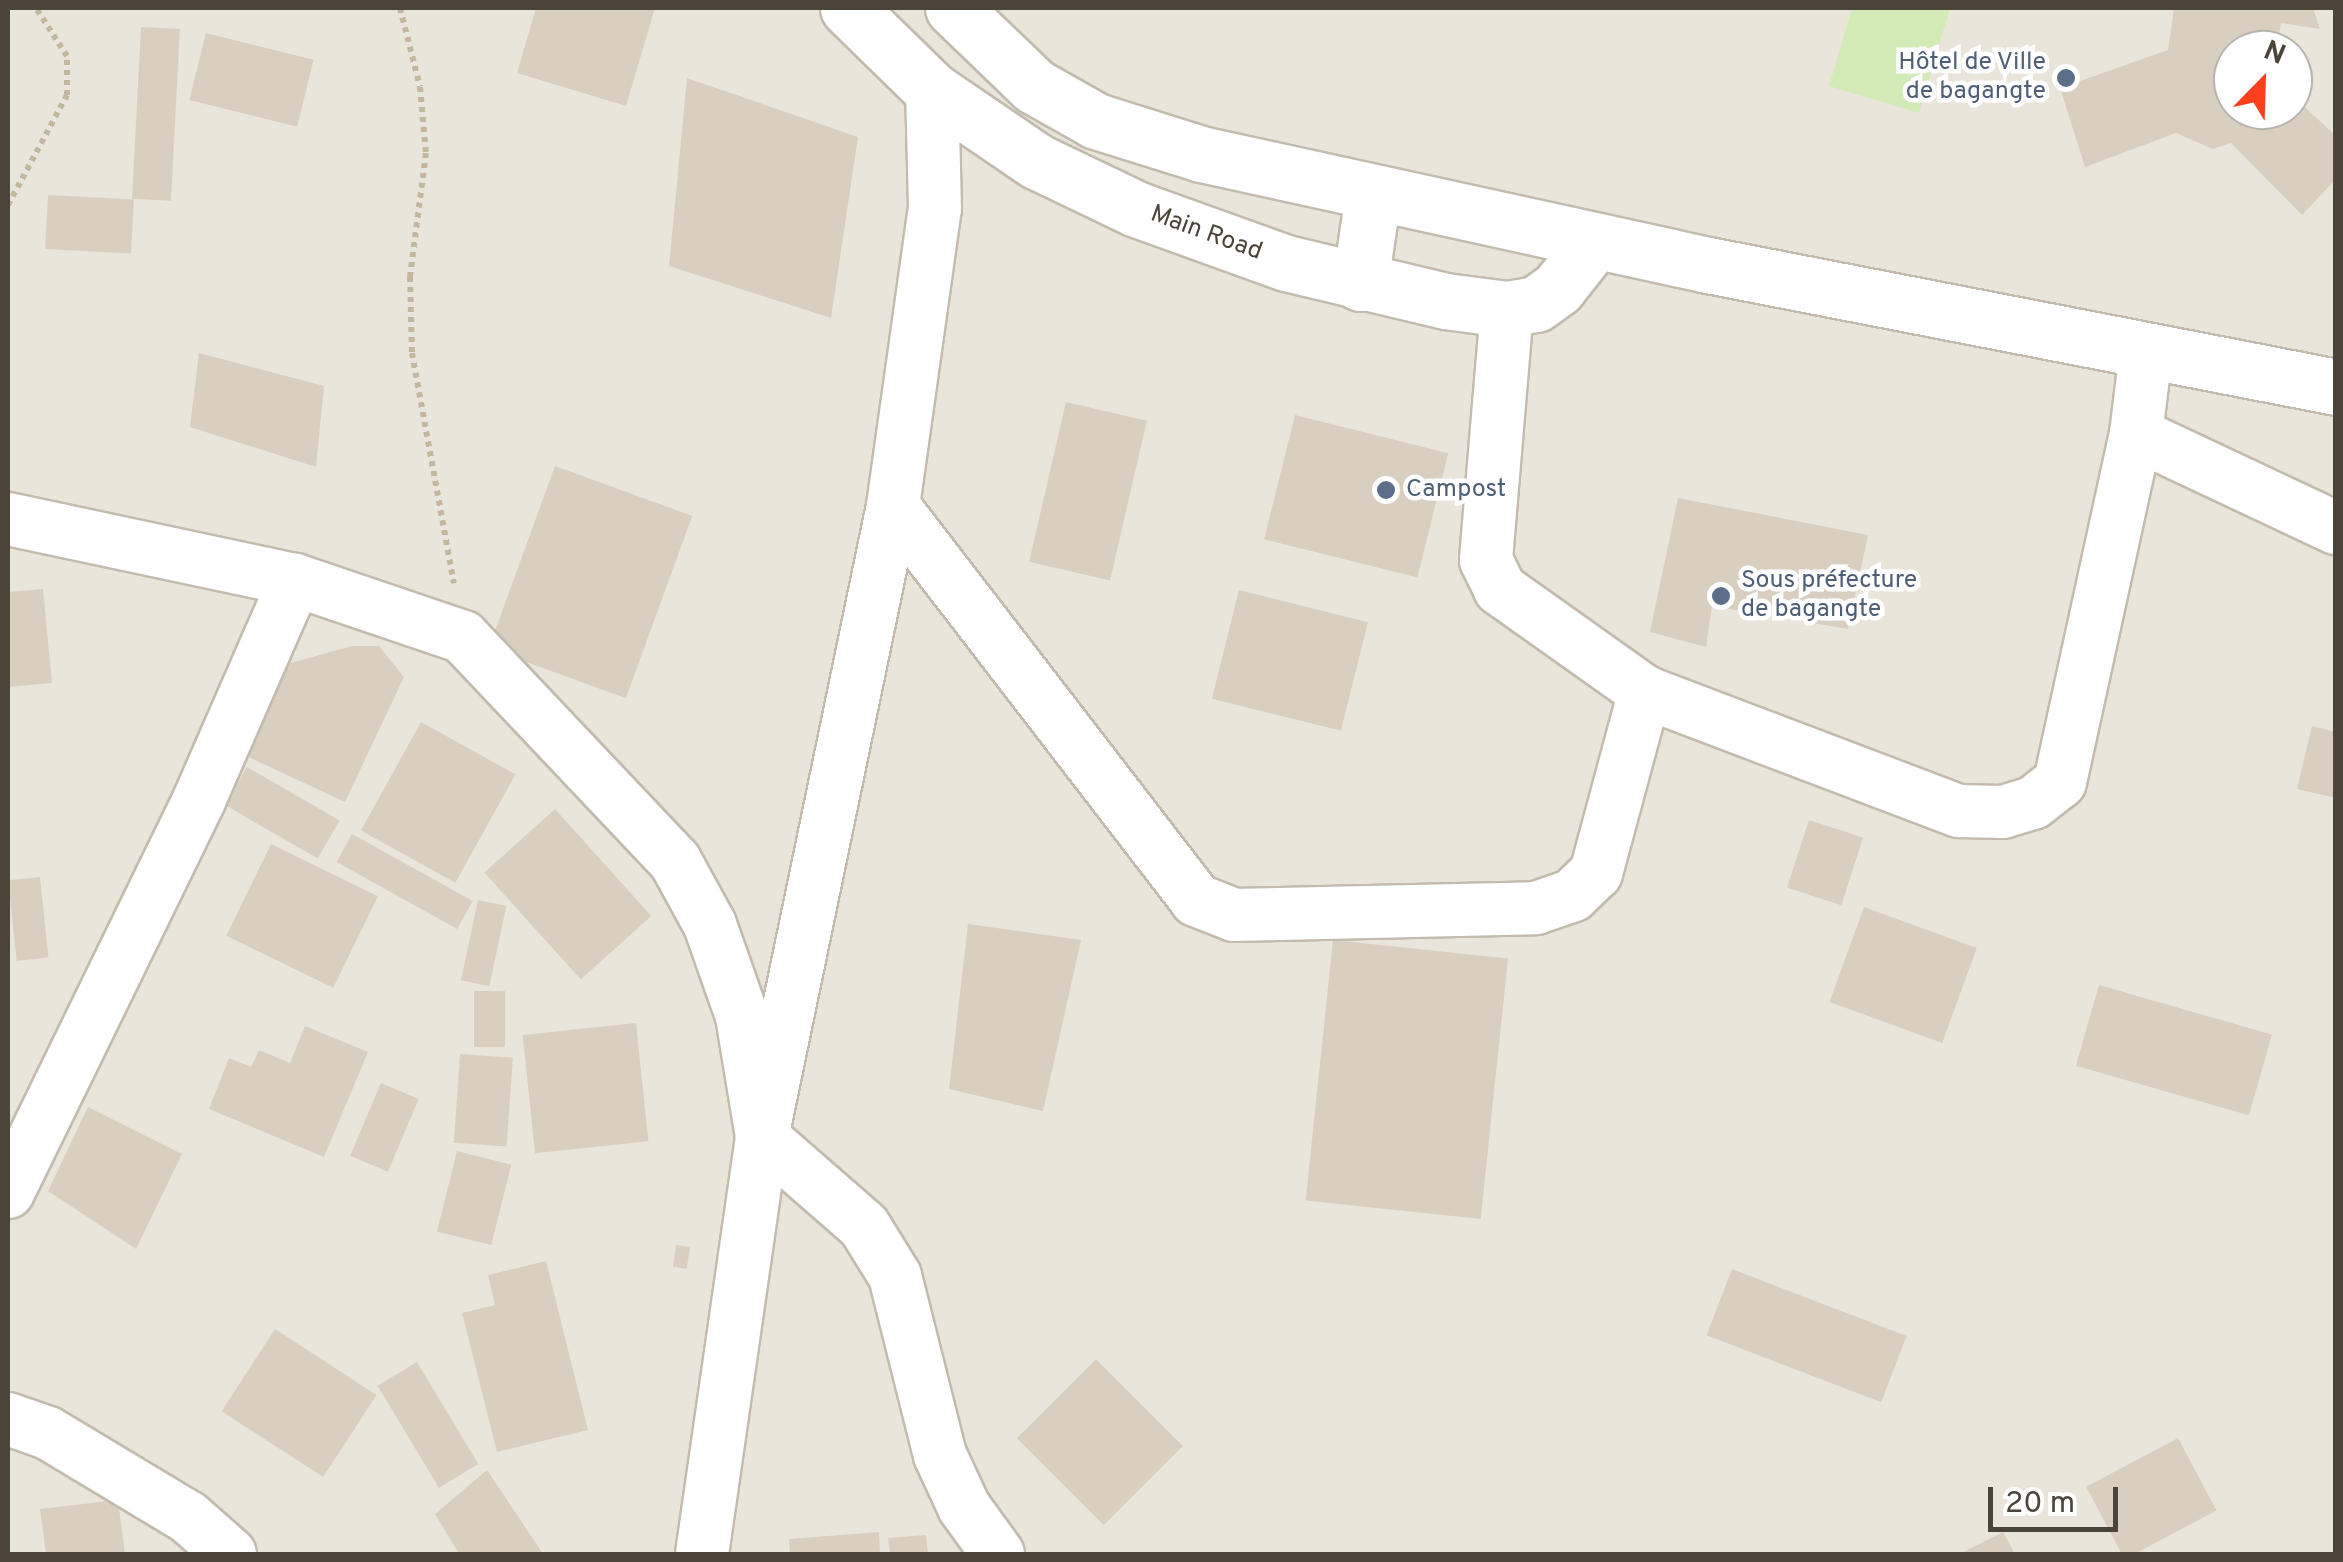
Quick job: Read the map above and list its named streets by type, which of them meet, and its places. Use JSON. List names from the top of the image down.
{
  "streets": {
    "street": ["Main Road"]
  },
  "places": ["Hôtel de Ville de bagangte", "Campost", "Sous préfecture de bagangte"],
  "scale_bar": "20 m",
  "north": "top right"
}
